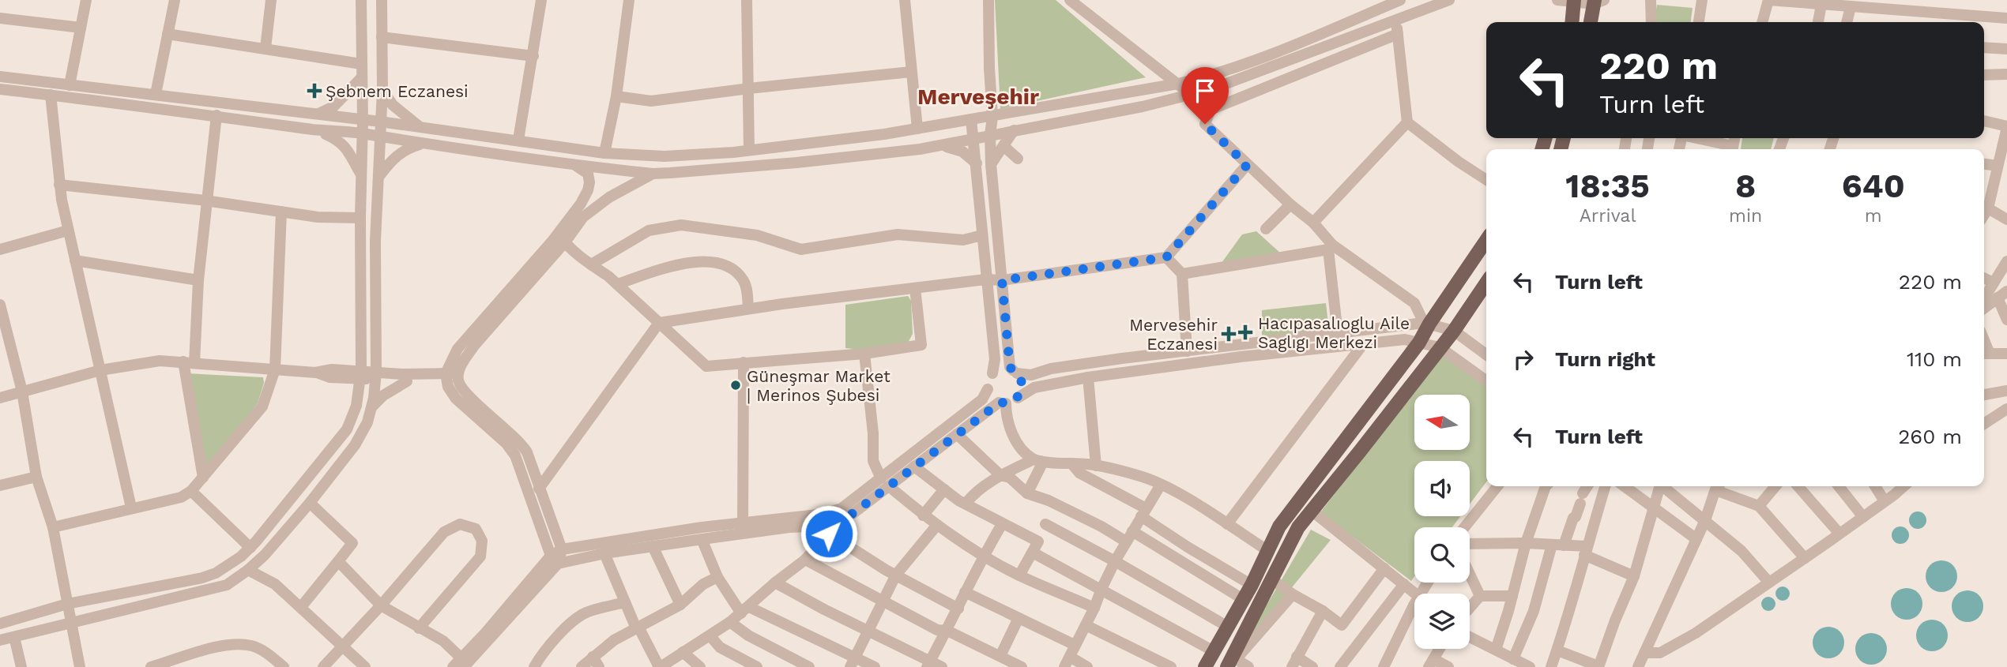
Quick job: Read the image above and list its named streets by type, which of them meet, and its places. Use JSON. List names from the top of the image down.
{
  "districts": ["Merveşehir"],
  "places": {
    "health": ["Şebnem Eczanesi", "Hacıpasalıoglu Aile Saglıgı Merkezi", "Mervesehir Eczanesi"],
    "other": ["Güneşmar Market | Merinos Şubesi"]
  },
  "north": "left",
  "page": {
    "turn": ["220 m", "Turn left"],
    "eta": [
      "18:35",
      "Arrival",
      "8",
      "min",
      "640",
      "m"
    ],
    "list": [
      {
        "name": "Turn left",
        "value": "220 m"
      },
      {
        "name": "Turn right",
        "value": "110 m"
      },
      {
        "name": "Turn left",
        "value": "260 m"
      }
    ]
  }
}
